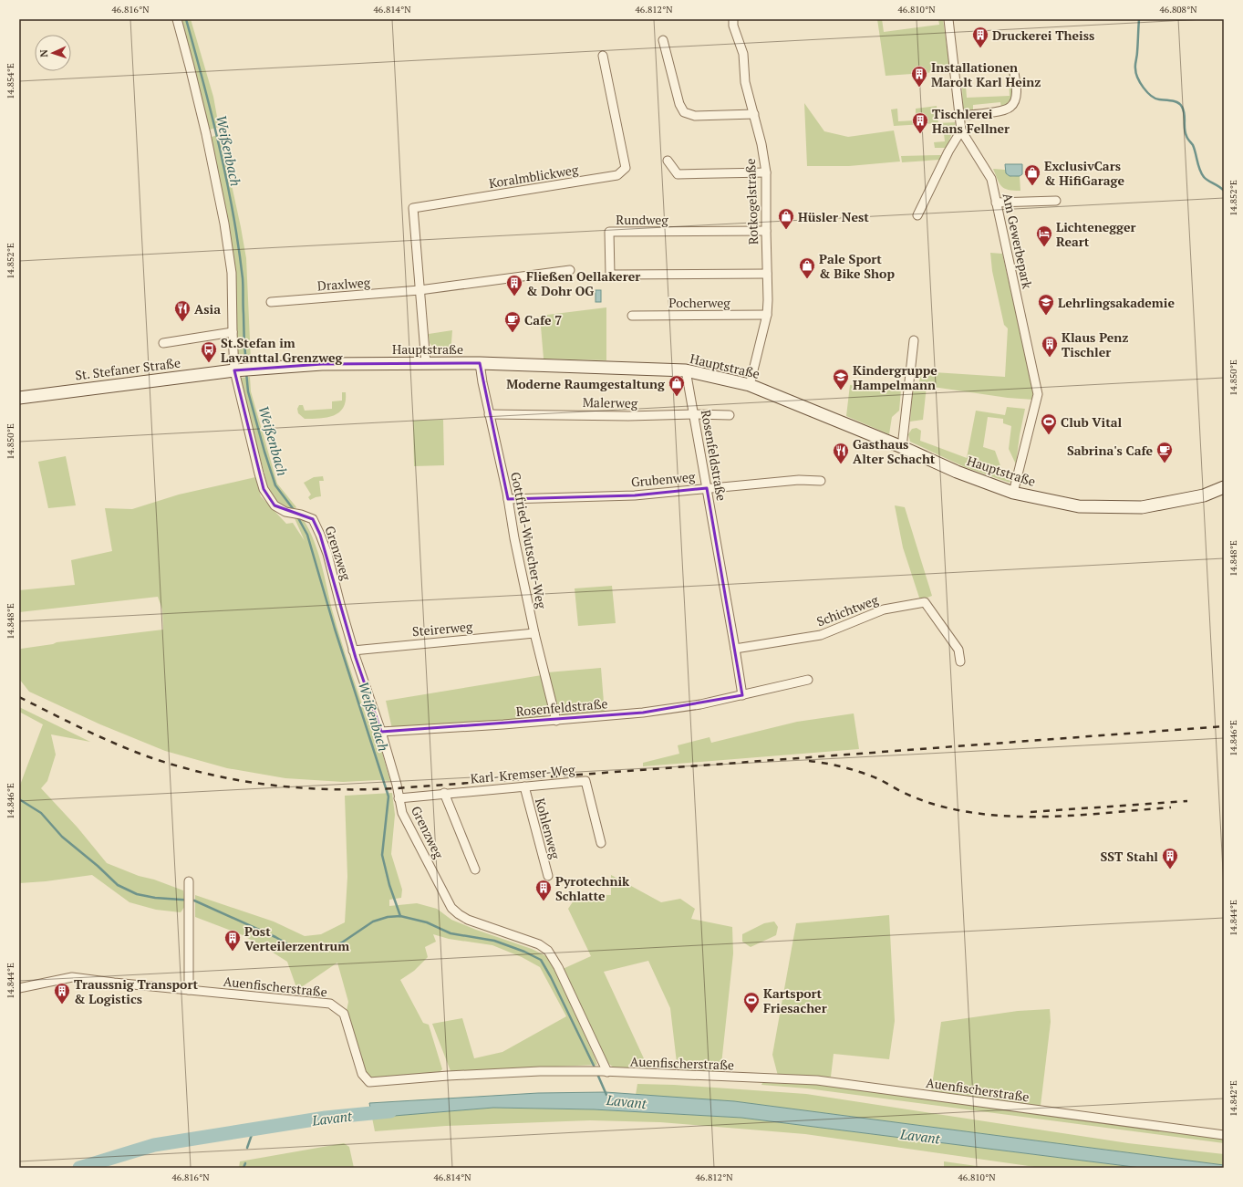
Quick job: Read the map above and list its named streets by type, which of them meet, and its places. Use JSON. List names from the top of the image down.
{
  "streets": {
    "main road": ["Hauptstraße", "St. Stefaner Straße"],
    "street": [
      "Koralmblickweg",
      "Rotkogelstraße",
      "Rundweg",
      "Am Gewerbepark",
      "Draxlweg",
      "Pocherweg",
      "Malerweg",
      "Rosenfeldstraße",
      "Grubenweg",
      "Gottfried-Wutscher-Weg",
      "Grenzweg",
      "Schichtweg",
      "Steirerweg",
      "Karl-Kremser-Weg",
      "Kohlenweg",
      "Auenfischerstraße"
    ]
  },
  "crossings": [
    ["Koralmblickweg", "Draxlweg"],
    ["Koralmblickweg", "Hauptstraße"],
    ["Rotkogelstraße", "Rundweg"],
    ["Rotkogelstraße", "Pocherweg"],
    ["Rotkogelstraße", "Hauptstraße"],
    ["Am Gewerbepark", "Hauptstraße"],
    ["Hauptstraße", "St. Stefaner Straße"],
    ["Hauptstraße", "Rosenfeldstraße"],
    ["Hauptstraße", "Gottfried-Wutscher-Weg"],
    ["Hauptstraße", "Grenzweg"],
    ["St. Stefaner Straße", "Grenzweg"],
    ["Malerweg", "Rosenfeldstraße"],
    ["Malerweg", "Gottfried-Wutscher-Weg"],
    ["Rosenfeldstraße", "Grubenweg"],
    ["Rosenfeldstraße", "Gottfried-Wutscher-Weg"],
    ["Rosenfeldstraße", "Grenzweg"],
    ["Rosenfeldstraße", "Schichtweg"],
    ["Grubenweg", "Gottfried-Wutscher-Weg"],
    ["Gottfried-Wutscher-Weg", "Steirerweg"],
    ["Grenzweg", "Steirerweg"],
    ["Grenzweg", "Karl-Kremser-Weg"],
    ["Grenzweg", "Auenfischerstraße"],
    ["Karl-Kremser-Weg", "Kohlenweg"]
  ],
  "water": ["Weißenbach", "Lavant"],
  "places": {
    "building": [
      "Druckerei Theiss",
      "Installationen Marolt Karl Heinz",
      "Tischlerei Hans Fellner",
      "Fließen Oellakerer & Dohr OG",
      "Klaus Penz Tischler",
      "SST Stahl",
      "Pyrotechnik Schlatte",
      "Post Verteilerzentrum",
      "Traussnig Transport & Logistics"
    ],
    "shop": [
      "ExclusivCars & HifiGarage",
      "Hüsler Nest",
      "Pale Sport & Bike Shop",
      "Moderne Raumgestaltung"
    ],
    "hotel": ["Lichtenegger Reart"],
    "school or university": ["Lehrlingsakademie", "Kindergruppe Hampelmann"],
    "restaurant": ["Asia", "Gasthaus Alter Schacht"],
    "cafe": ["Cafe 7", "Sabrina's Cafe"],
    "bus stop": ["St.Stefan im Lavanttal Grenzweg"],
    "sports": ["Club Vital", "Kartsport Friesacher"]
  },
  "north": "left",
  "coordinates": [
    "46.816°N",
    "46.814°N",
    "46.812°N",
    "46.810°N",
    "46.808°N",
    "14.854°E",
    "14.852°E",
    "14.850°E",
    "14.848°E",
    "14.846°E",
    "14.844°E",
    "14.842°E"
  ]
}
